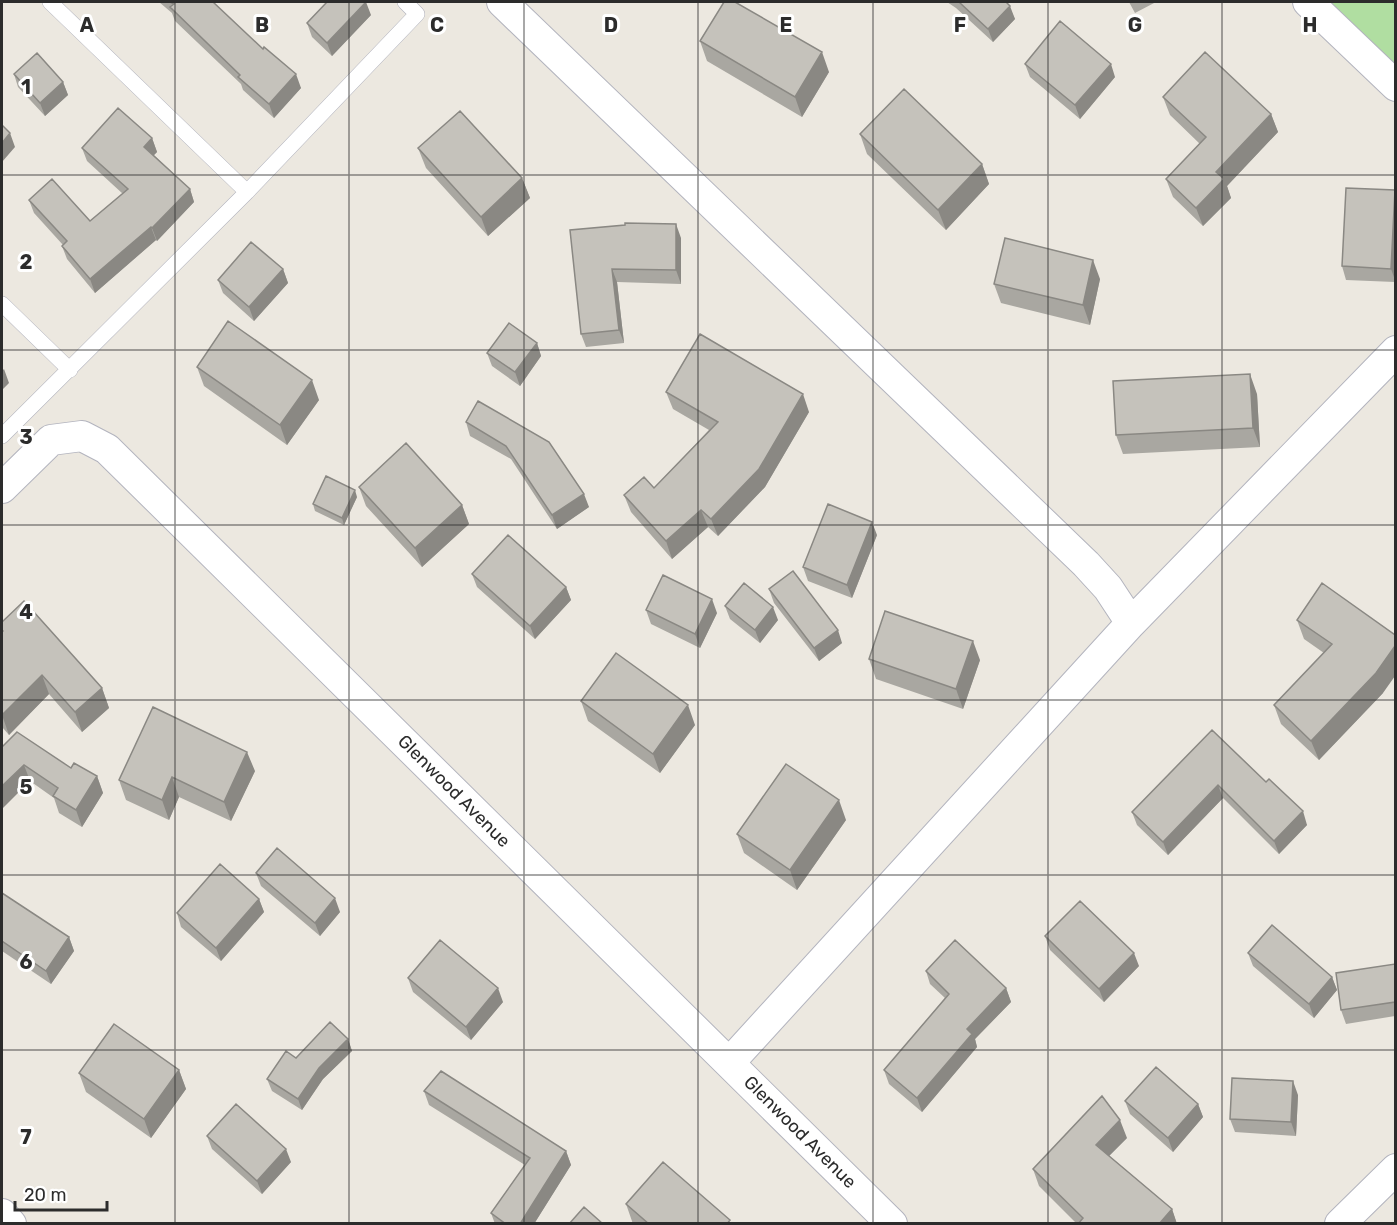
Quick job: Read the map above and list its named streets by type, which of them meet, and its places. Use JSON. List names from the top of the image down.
{
  "streets": {
    "street": ["Glenwood Avenue"]
  },
  "scale_bar": "20 m",
  "grid": {
    "columns": [
      "A",
      "B",
      "C",
      "D",
      "E",
      "F",
      "G",
      "H"
    ],
    "rows": [
      "1",
      "2",
      "3",
      "4",
      "5",
      "6",
      "7"
    ]
  }
}
